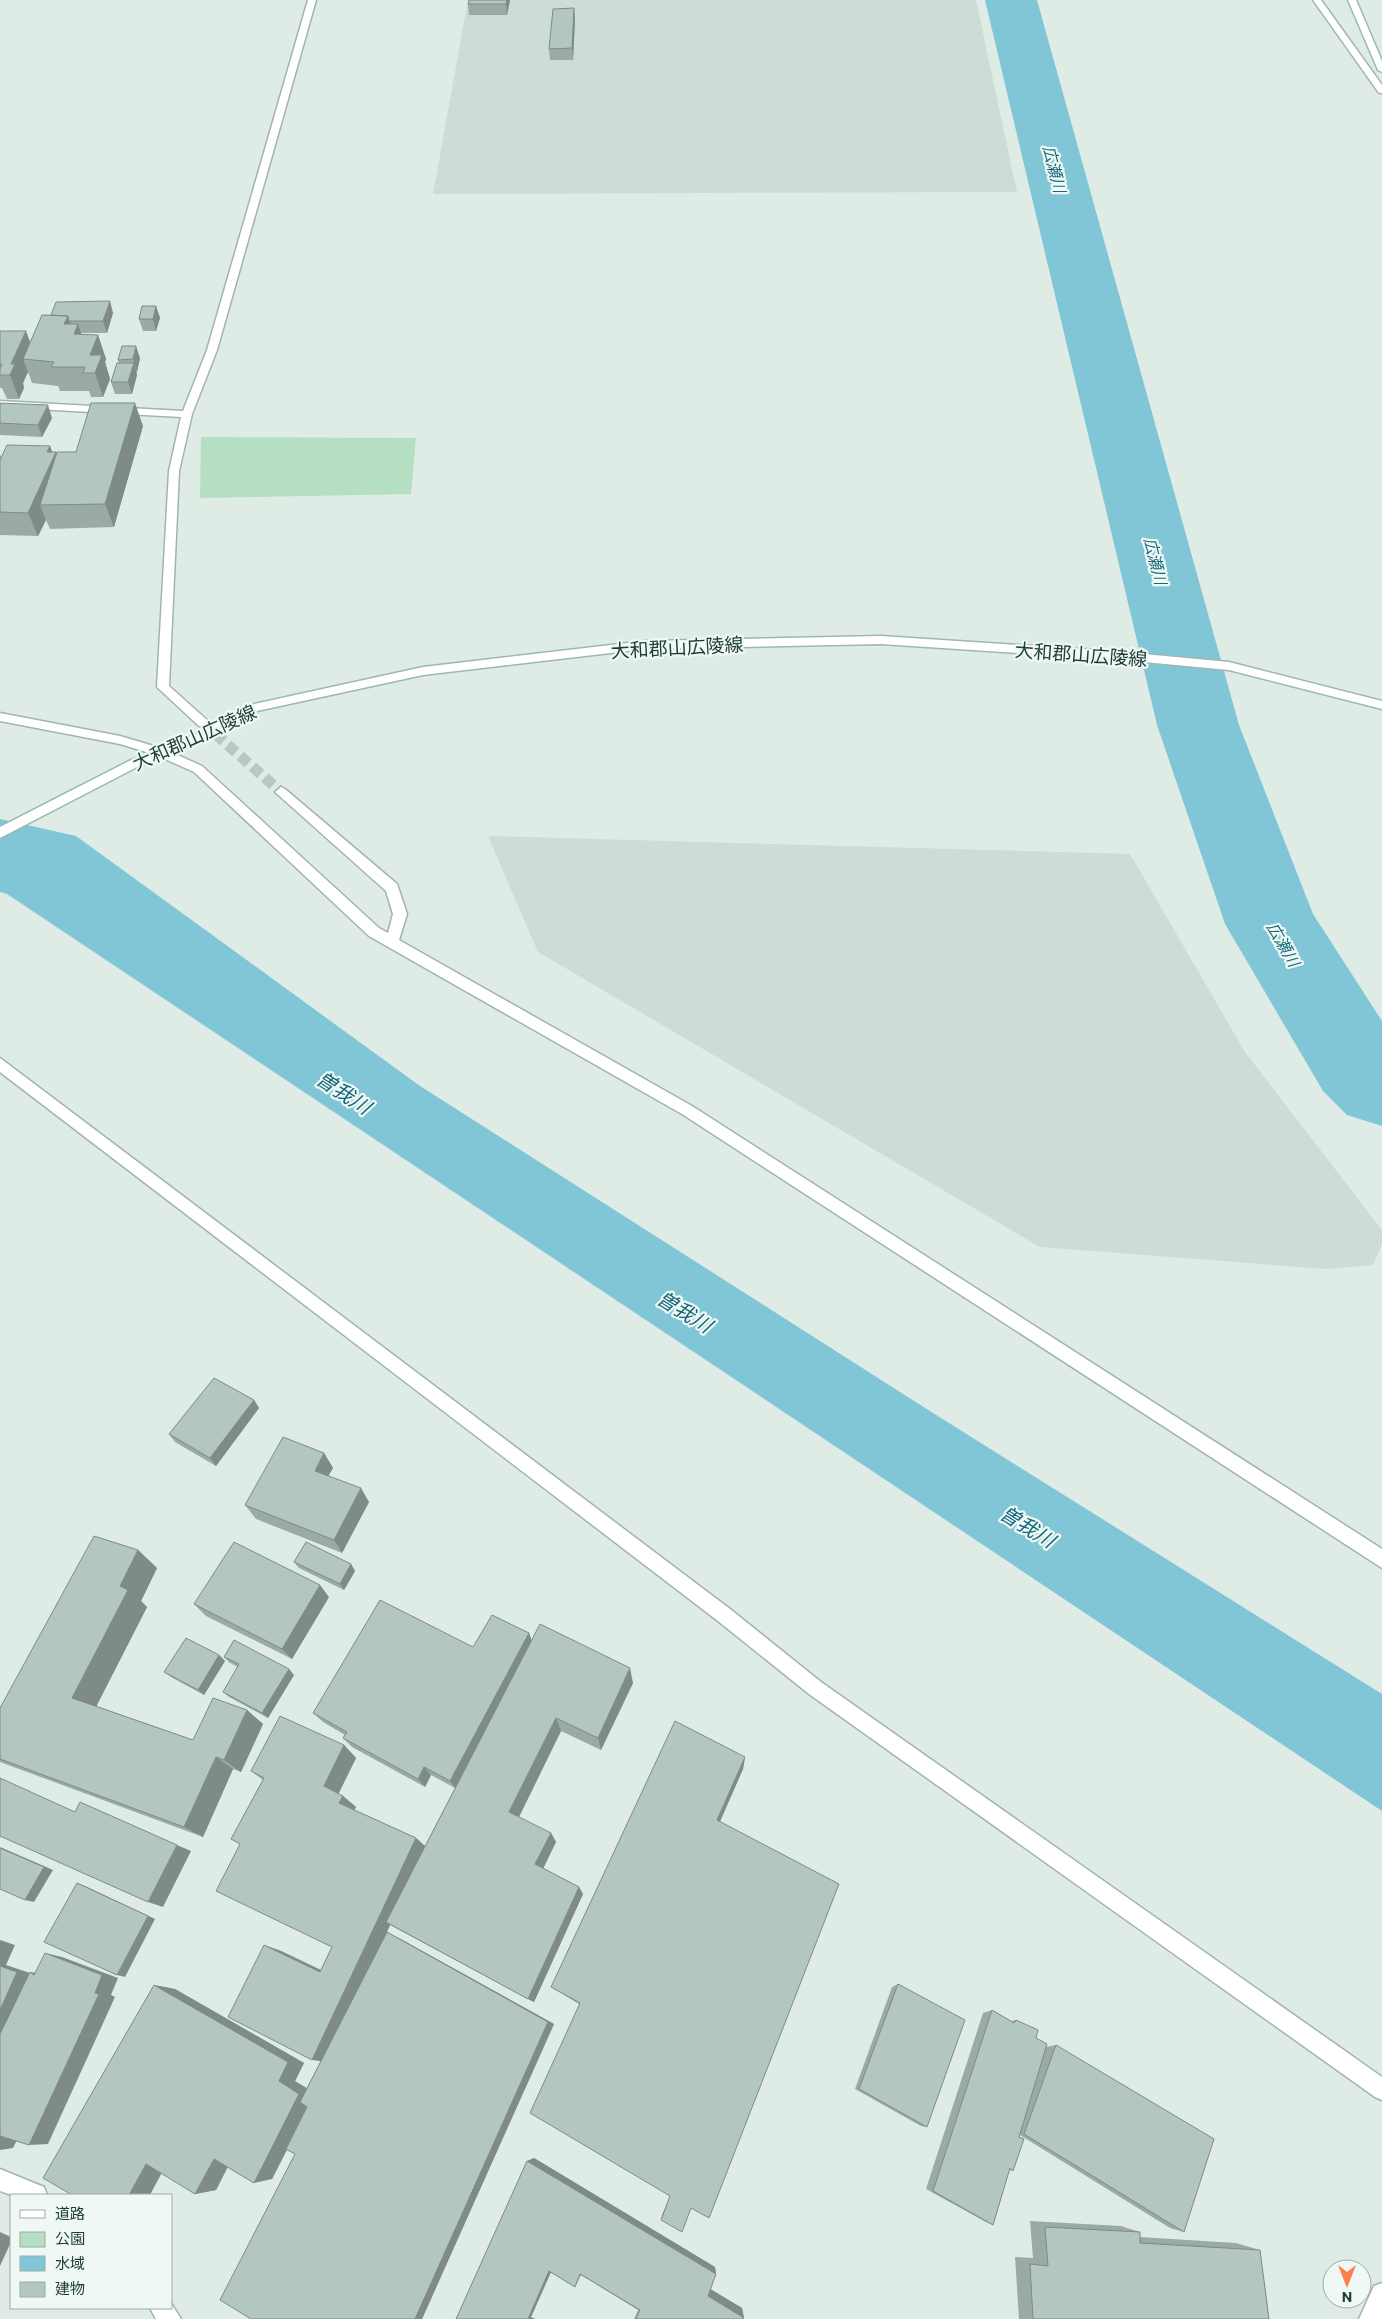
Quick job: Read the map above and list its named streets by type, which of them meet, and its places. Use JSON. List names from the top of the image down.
{
  "streets": {
    "street": ["大和郡山広陵線"]
  },
  "water": ["広瀬川", "曽我川"],
  "legend": [
    "道路",
    "公園",
    "水域",
    "建物"
  ],
  "north": "bottom"
}
